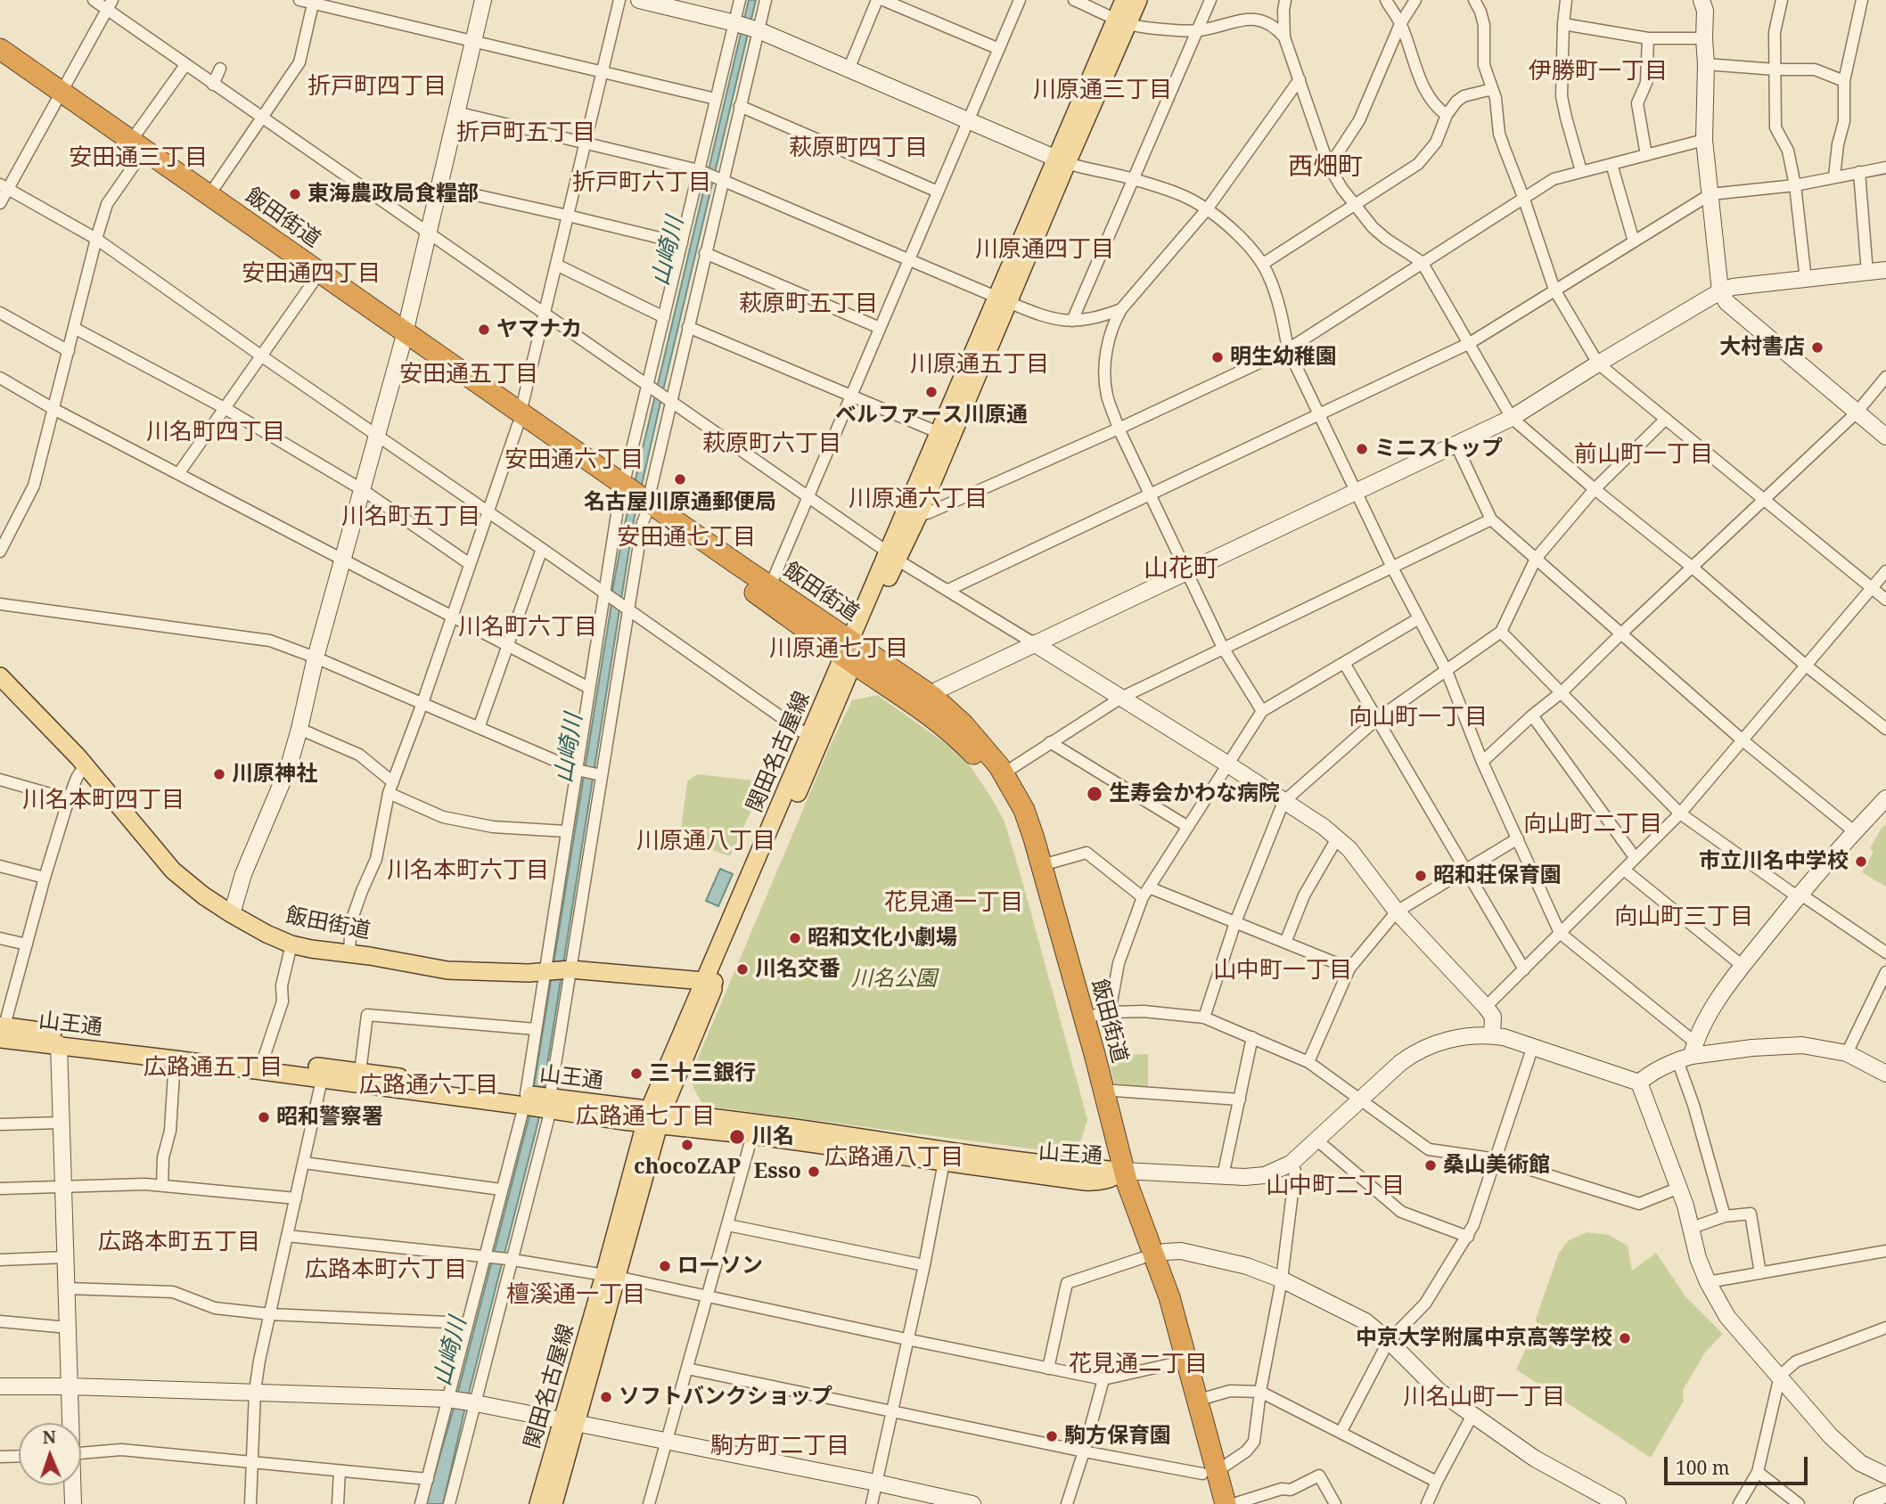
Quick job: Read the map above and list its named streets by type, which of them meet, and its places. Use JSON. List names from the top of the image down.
{
  "streets": {
    "highway": ["飯田街道"],
    "main road": ["関田名古屋線", "山王通"]
  },
  "crossings": [
    ["飯田街道", "関田名古屋線"],
    ["飯田街道", "山王通"],
    ["関田名古屋線", "山王通"]
  ],
  "districts": [
    "伊勝町一丁目",
    "折戸町四丁目",
    "川原通三丁目",
    "折戸町五丁目",
    "萩原町四丁目",
    "安田通三丁目",
    "西畑町",
    "折戸町六丁目",
    "川原通四丁目",
    "安田通四丁目",
    "萩原町五丁目",
    "川原通五丁目",
    "安田通五丁目",
    "川名町四丁目",
    "萩原町六丁目",
    "前山町一丁目",
    "安田通六丁目",
    "川原通六丁目",
    "川名町五丁目",
    "安田通七丁目",
    "山花町",
    "川名町六丁目",
    "川原通七丁目",
    "向山町一丁目",
    "川名本町四丁目",
    "向山町二丁目",
    "川原通八丁目",
    "川名本町六丁目",
    "花見通一丁目",
    "向山町三丁目",
    "山中町一丁目",
    "広路通五丁目",
    "広路通六丁目",
    "広路通七丁目",
    "広路通八丁目",
    "山中町二丁目",
    "広路本町五丁目",
    "広路本町六丁目",
    "檀溪通一丁目",
    "花見通二丁目",
    "川名山町一丁目",
    "駒方町二丁目"
  ],
  "water": ["山崎川"],
  "parks": ["川名公園"],
  "places": [
    "東海農政局食糧部",
    "ヤマナカ",
    "大村書店",
    "明生幼稚園",
    "ベルファース川原通",
    "ミニストップ",
    "名古屋川原通郵便局",
    "川原神社",
    "生寿会かわな病院",
    "市立川名中学校",
    "昭和荘保育園",
    "昭和文化小劇場",
    "川名交番",
    "三十三銀行",
    "昭和警察署",
    "川名",
    "chocoZAP",
    "桑山美術館",
    "Esso",
    "ローソン",
    "中京大学附属中京高等学校",
    "ソフトバンクショップ",
    "駒方保育園"
  ],
  "scale_bar": "100 m",
  "north": "top"
}
